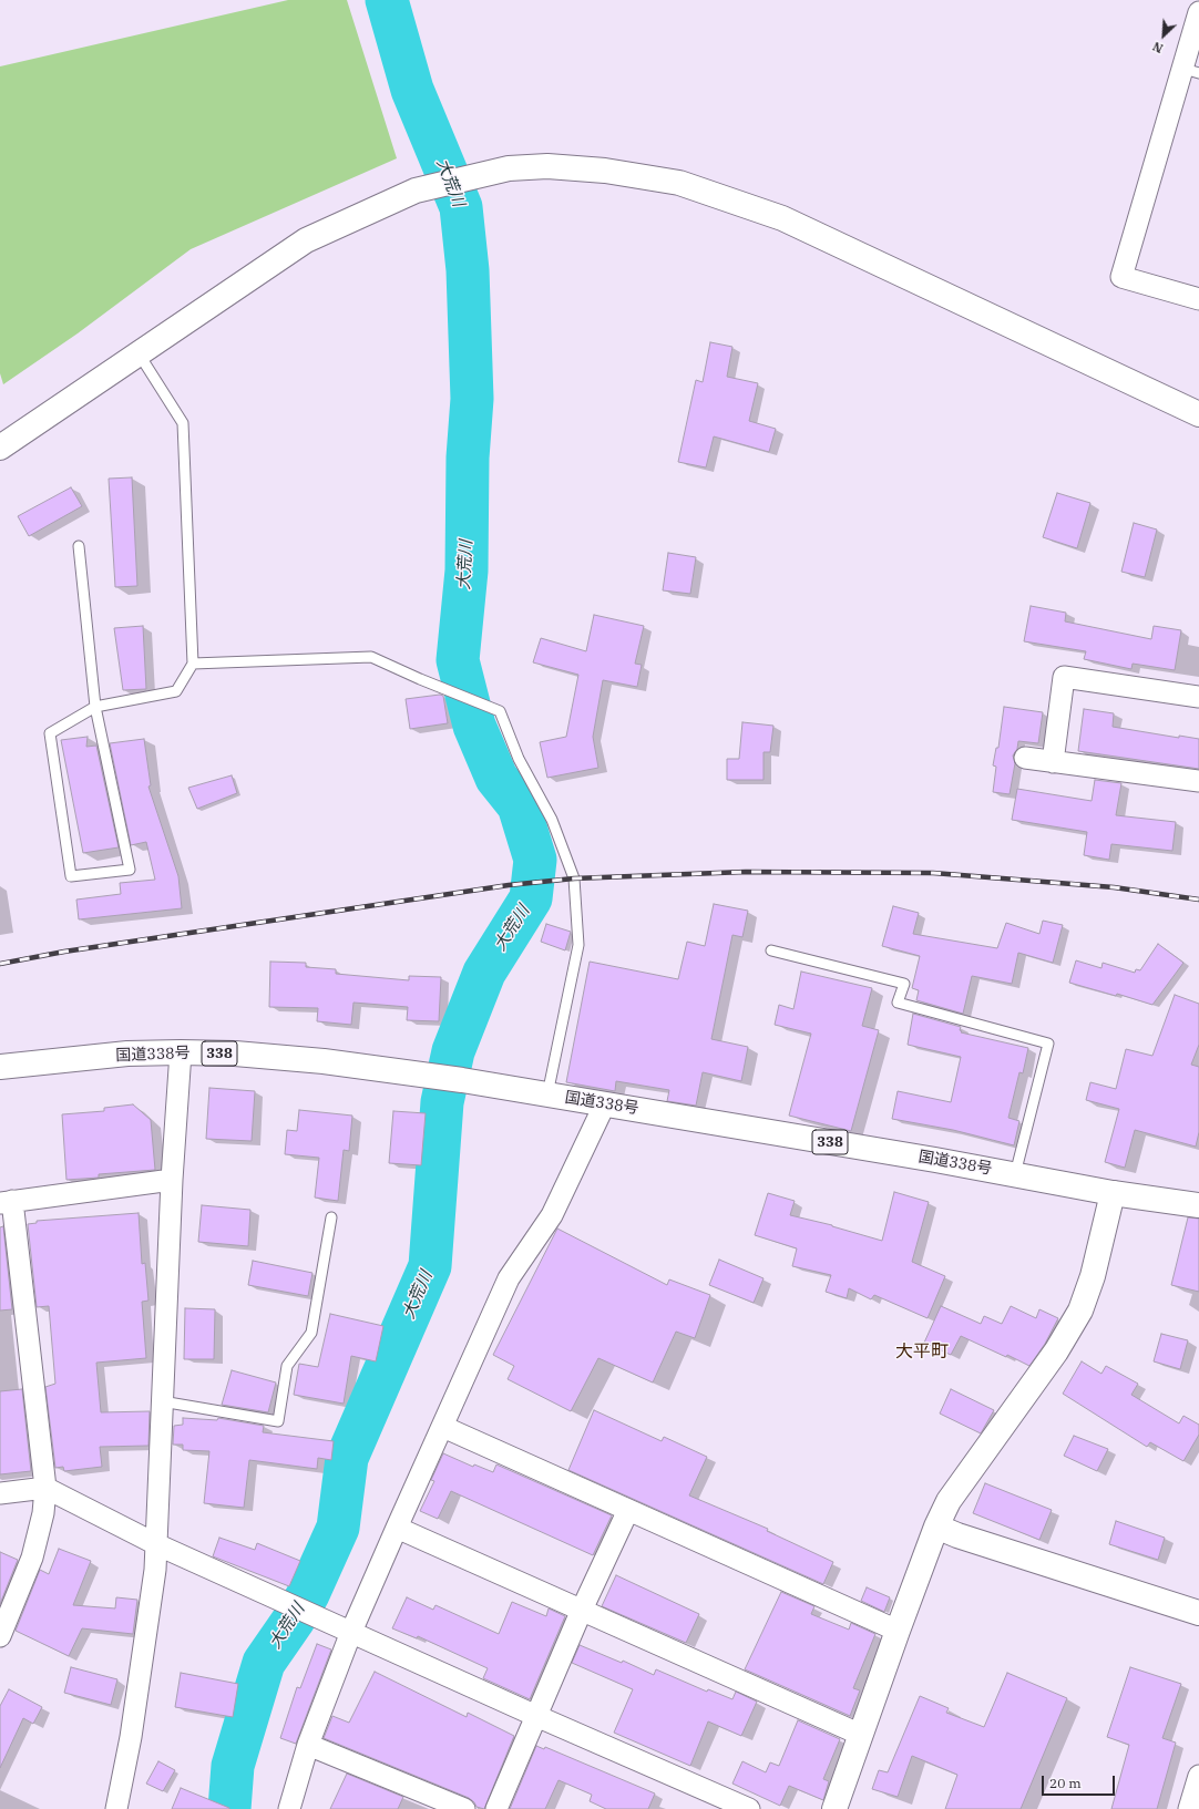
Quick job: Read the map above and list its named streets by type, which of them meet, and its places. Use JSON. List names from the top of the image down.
{
  "streets": {
    "main road": ["338", "国道338号"]
  },
  "districts": ["大平町"],
  "water": ["大荒川"],
  "scale_bar": "20 m",
  "north": "bottom left"
}
